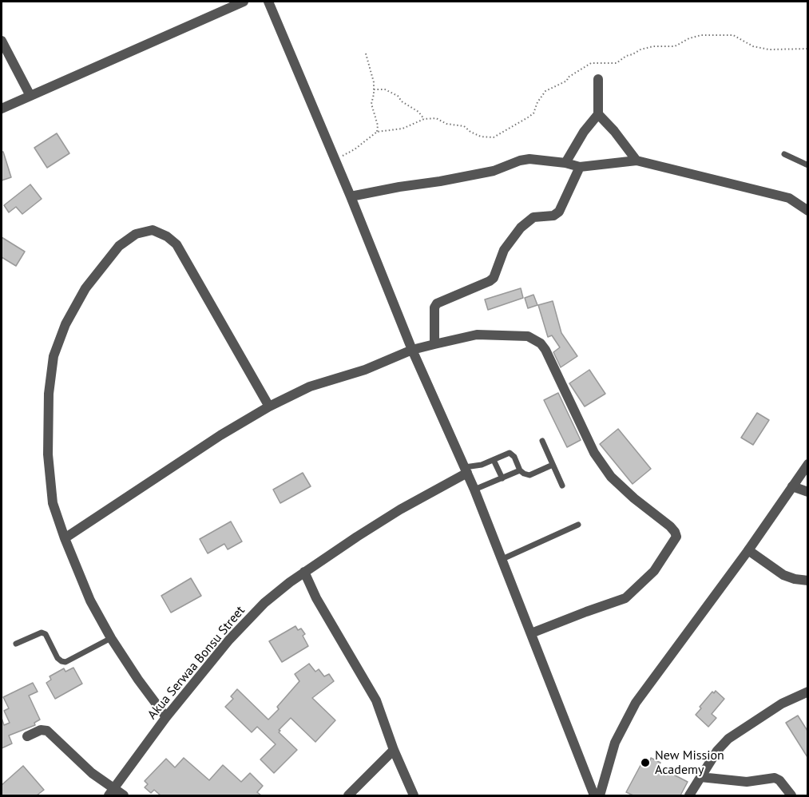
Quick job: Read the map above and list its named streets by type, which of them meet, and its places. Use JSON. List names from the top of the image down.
{
  "streets": {
    "street": ["Akua Serwaa Bonsu Street"]
  },
  "places": ["New Mission Academy"]
}
